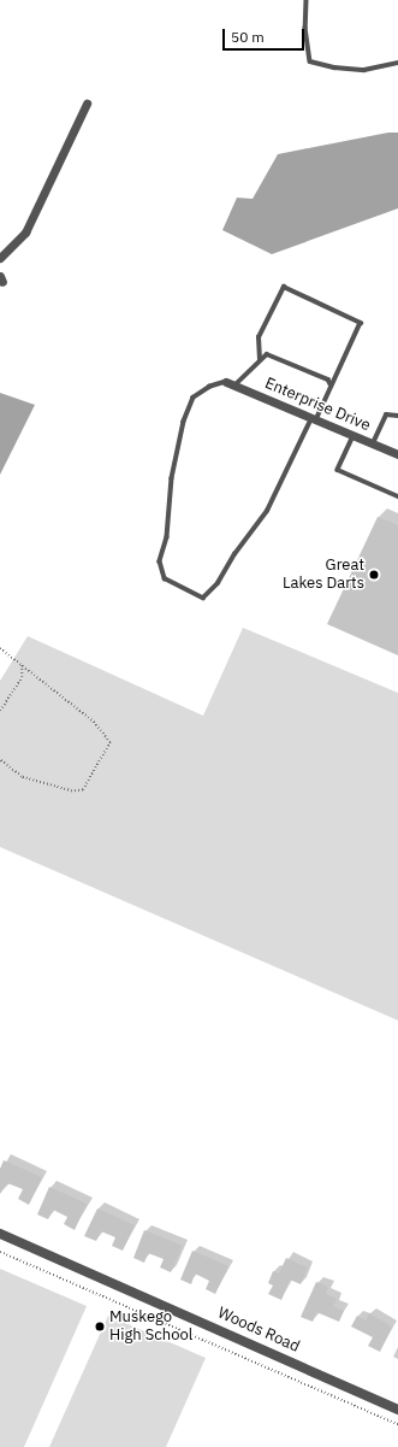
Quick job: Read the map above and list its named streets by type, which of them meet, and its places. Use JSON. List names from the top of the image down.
{
  "streets": {
    "street": ["Enterprise Drive", "Woods Road"]
  },
  "places": ["Great Lakes Darts", "Muskego High School"],
  "scale_bar": "50 m"
}
